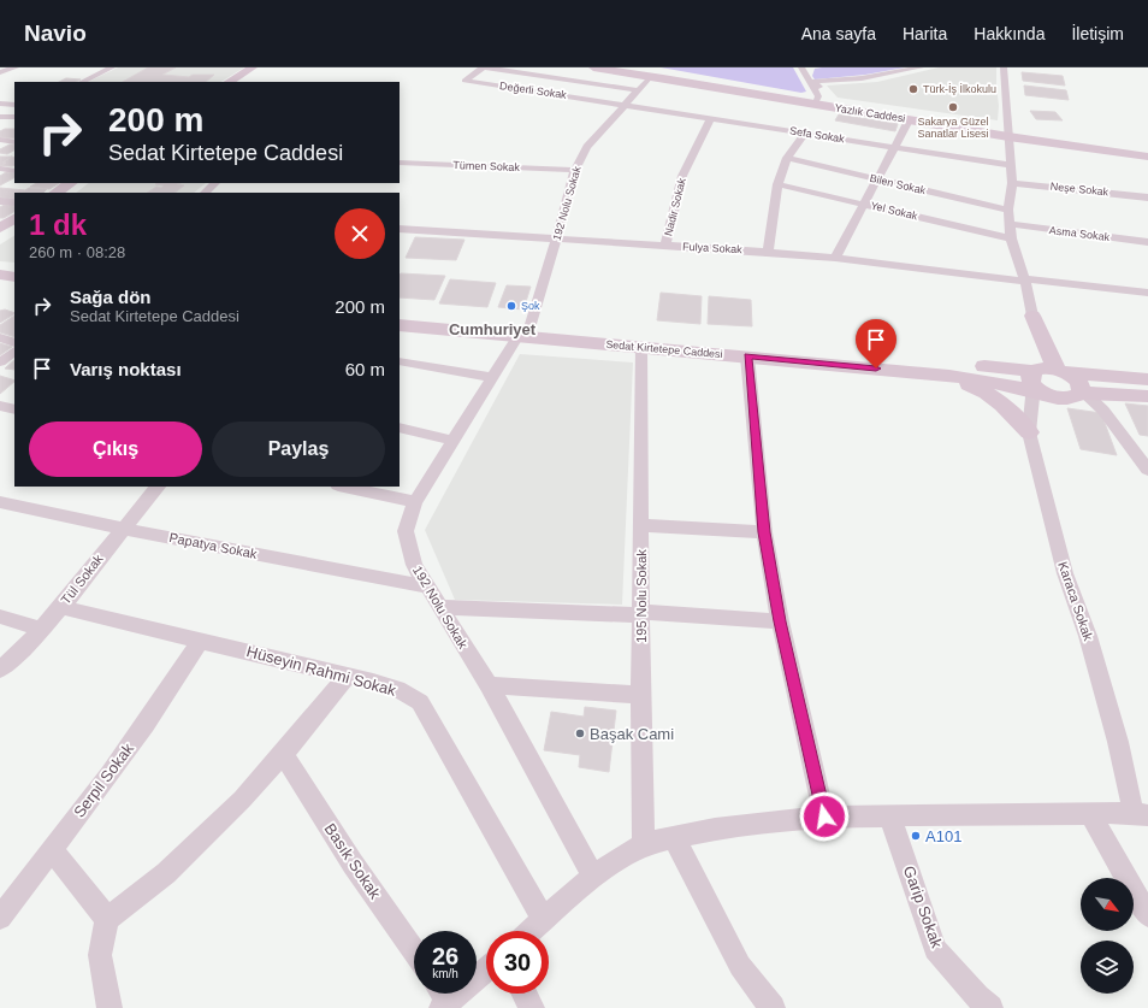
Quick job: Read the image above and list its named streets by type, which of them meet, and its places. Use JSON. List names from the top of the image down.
{
  "streets": {
    "main road": ["Yazlık Caddesi", "Sedat Kirtetepe Caddesi"],
    "street": [
      "Değerli Sokak",
      "Sefa Sokak",
      "Tümen Sokak",
      "Bilen Sokak",
      "Neşe Sokak",
      "192 Nolu Sokak",
      "Nadir Sokak",
      "Yel Sokak",
      "Asma Sokak",
      "Fulya Sokak",
      "Papatya Sokak",
      "Tül Sokak",
      "195 Nolu Sokak",
      "Karaca Sokak",
      "Hüseyin Rahmi Sokak",
      "Serpil Sokak",
      "Basık Sokak",
      "Garip Sokak"
    ]
  },
  "crossings": [
    ["Değerli Sokak", "Sefa Sokak"],
    ["Değerli Sokak", "192 Nolu Sokak"],
    ["Yazlık Caddesi", "192 Nolu Sokak"],
    ["Sefa Sokak", "192 Nolu Sokak"],
    ["Sefa Sokak", "Nadir Sokak"],
    ["Tümen Sokak", "192 Nolu Sokak"],
    ["192 Nolu Sokak", "Fulya Sokak"],
    ["192 Nolu Sokak", "Sedat Kirtetepe Caddesi"],
    ["192 Nolu Sokak", "Papatya Sokak"],
    ["Nadir Sokak", "Fulya Sokak"],
    ["Sedat Kirtetepe Caddesi", "195 Nolu Sokak"],
    ["Sedat Kirtetepe Caddesi", "Karaca Sokak"],
    ["Papatya Sokak", "Tül Sokak"],
    ["Tül Sokak", "Hüseyin Rahmi Sokak"],
    ["Hüseyin Rahmi Sokak", "Serpil Sokak"]
  ],
  "districts": ["Cumhuriyet"],
  "places": [
    "Türk-İş İlkokulu",
    "Sakarya Güzel Sanatlar Lisesi",
    "Şok",
    "Başak Cami",
    "A101"
  ],
  "north": "bottom right",
  "page": {
    "header": "Navio",
    "nav": [
      "Ana sayfa",
      "Harita",
      "Hakkında",
      "İletişim"
    ],
    "turn": ["200 m", "Sedat Kirtetepe Caddesi"],
    "heading": ["1 dk", "260 m · 08:28"],
    "list": [
      {
        "name": "Sağa dön",
        "note": "Sedat Kirtetepe Caddesi",
        "value": "200 m"
      },
      {
        "name": "Varış noktası",
        "value": "60 m"
      }
    ],
    "buttons": ["Çıkış", "Paylaş"],
    "speed": "26 km/h",
    "limit": "30"
  }
}
